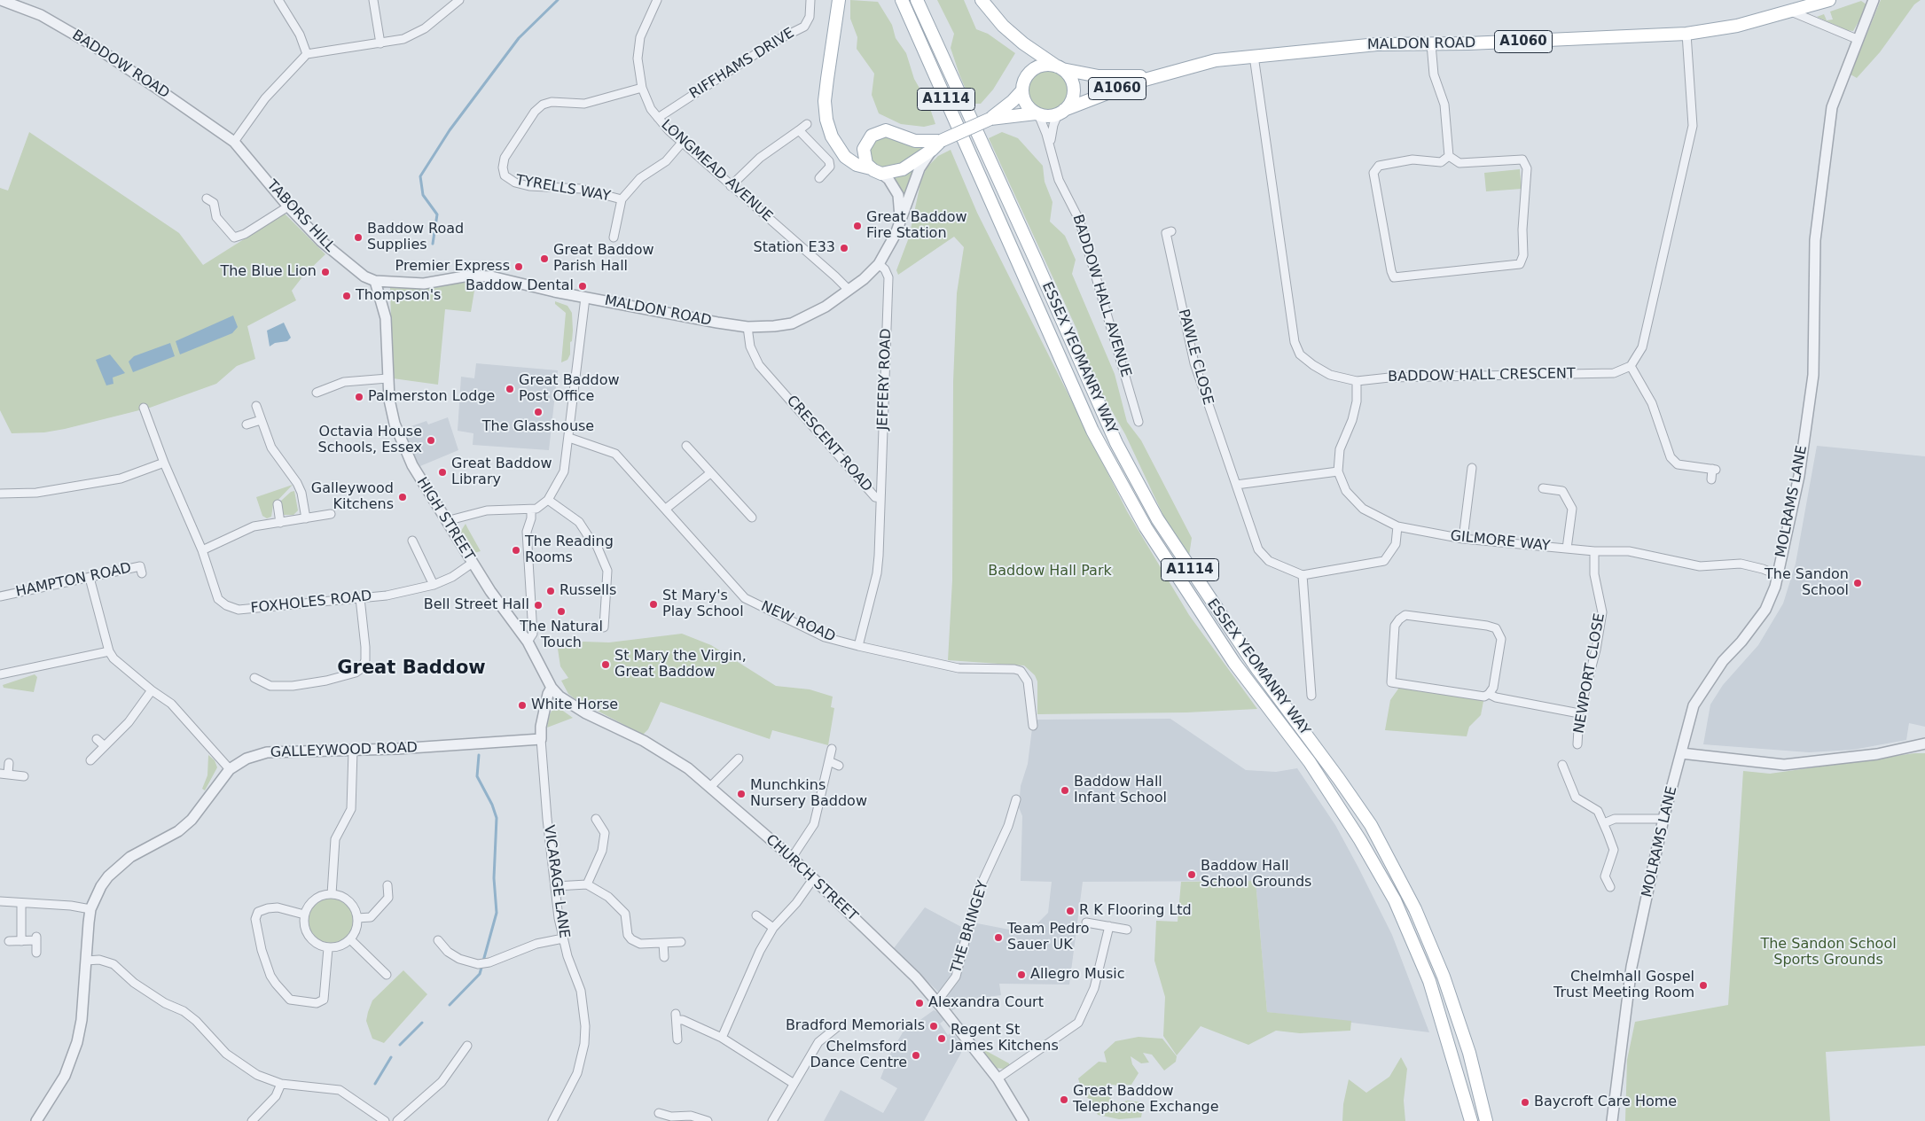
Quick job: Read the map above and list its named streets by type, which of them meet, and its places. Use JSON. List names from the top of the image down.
{
  "streets": {
    "main road": [
      "A1060",
      "MALDON ROAD",
      "A1114",
      "ESSEX YEOMANRY WAY"
    ],
    "street": [
      "RIFFHAMS DRIVE",
      "BADDOW ROAD",
      "LONGMEAD AVENUE",
      "TYRELLS WAY",
      "TABORS HILL",
      "BADDOW HALL AVENUE",
      "PAWLE CLOSE",
      "BADDOW HALL CRESCENT",
      "JEFFERY ROAD",
      "CRESCENT ROAD",
      "MOLRAMS LANE",
      "HIGH STREET",
      "GILMORE WAY",
      "HAMPTON ROAD",
      "FOXHOLES ROAD",
      "NEW ROAD",
      "NEWPORT CLOSE",
      "GALLEYWOOD ROAD",
      "CHURCH STREET",
      "VICARAGE LANE",
      "THE BRINGEY"
    ]
  },
  "crossings": [
    ["A1060", "MALDON ROAD"],
    ["A1060", "BADDOW HALL AVENUE"],
    ["MALDON ROAD", "LONGMEAD AVENUE"],
    ["MALDON ROAD", "TABORS HILL"],
    ["MALDON ROAD", "BADDOW HALL AVENUE"],
    ["MALDON ROAD", "BADDOW HALL CRESCENT"],
    ["MALDON ROAD", "JEFFERY ROAD"],
    ["MALDON ROAD", "CRESCENT ROAD"],
    ["MALDON ROAD", "HIGH STREET"],
    ["RIFFHAMS DRIVE", "LONGMEAD AVENUE"],
    ["BADDOW ROAD", "TABORS HILL"],
    ["LONGMEAD AVENUE", "TYRELLS WAY"],
    ["TABORS HILL", "HIGH STREET"],
    ["BADDOW HALL CRESCENT", "GILMORE WAY"],
    ["JEFFERY ROAD", "CRESCENT ROAD"],
    ["CRESCENT ROAD", "NEW ROAD"],
    ["MOLRAMS LANE", "GILMORE WAY"],
    ["HIGH STREET", "FOXHOLES ROAD"],
    ["HIGH STREET", "CHURCH STREET"],
    ["GILMORE WAY", "NEWPORT CLOSE"],
    ["GALLEYWOOD ROAD", "VICARAGE LANE"],
    ["CHURCH STREET", "THE BRINGEY"]
  ],
  "districts": ["Great Baddow"],
  "parks": ["Baddow Hall Park", "The Sandon School Sports Grounds"],
  "places": [
    "Great Baddow Fire Station",
    "Baddow Road Supplies",
    "Station E33",
    "Great Baddow Parish Hall",
    "Premier Express",
    "The Blue Lion",
    "Baddow Dental",
    "Thompson's",
    "Great Baddow Post Office",
    "Palmerston Lodge",
    "The Glasshouse",
    "Octavia House Schools, Essex",
    "Great Baddow Library",
    "Galleywood Kitchens",
    "The Reading Rooms",
    "The Sandon School",
    "Russells",
    "St Mary's Play School",
    "Bell Street Hall",
    "The Natural Touch",
    "St Mary the Virgin, Great Baddow",
    "White Horse",
    "Baddow Hall Infant School",
    "Munchkins Nursery Baddow",
    "Baddow Hall School Grounds",
    "R K Flooring Ltd",
    "Team Pedro Sauer UK",
    "Allegro Music",
    "Chelmhall Gospel Trust Meeting Room",
    "Alexandra Court",
    "Bradford Memorials",
    "Regent St James Kitchens",
    "Chelmsford Dance Centre",
    "Great Baddow Telephone Exchange",
    "Baycroft Care Home"
  ]
}
